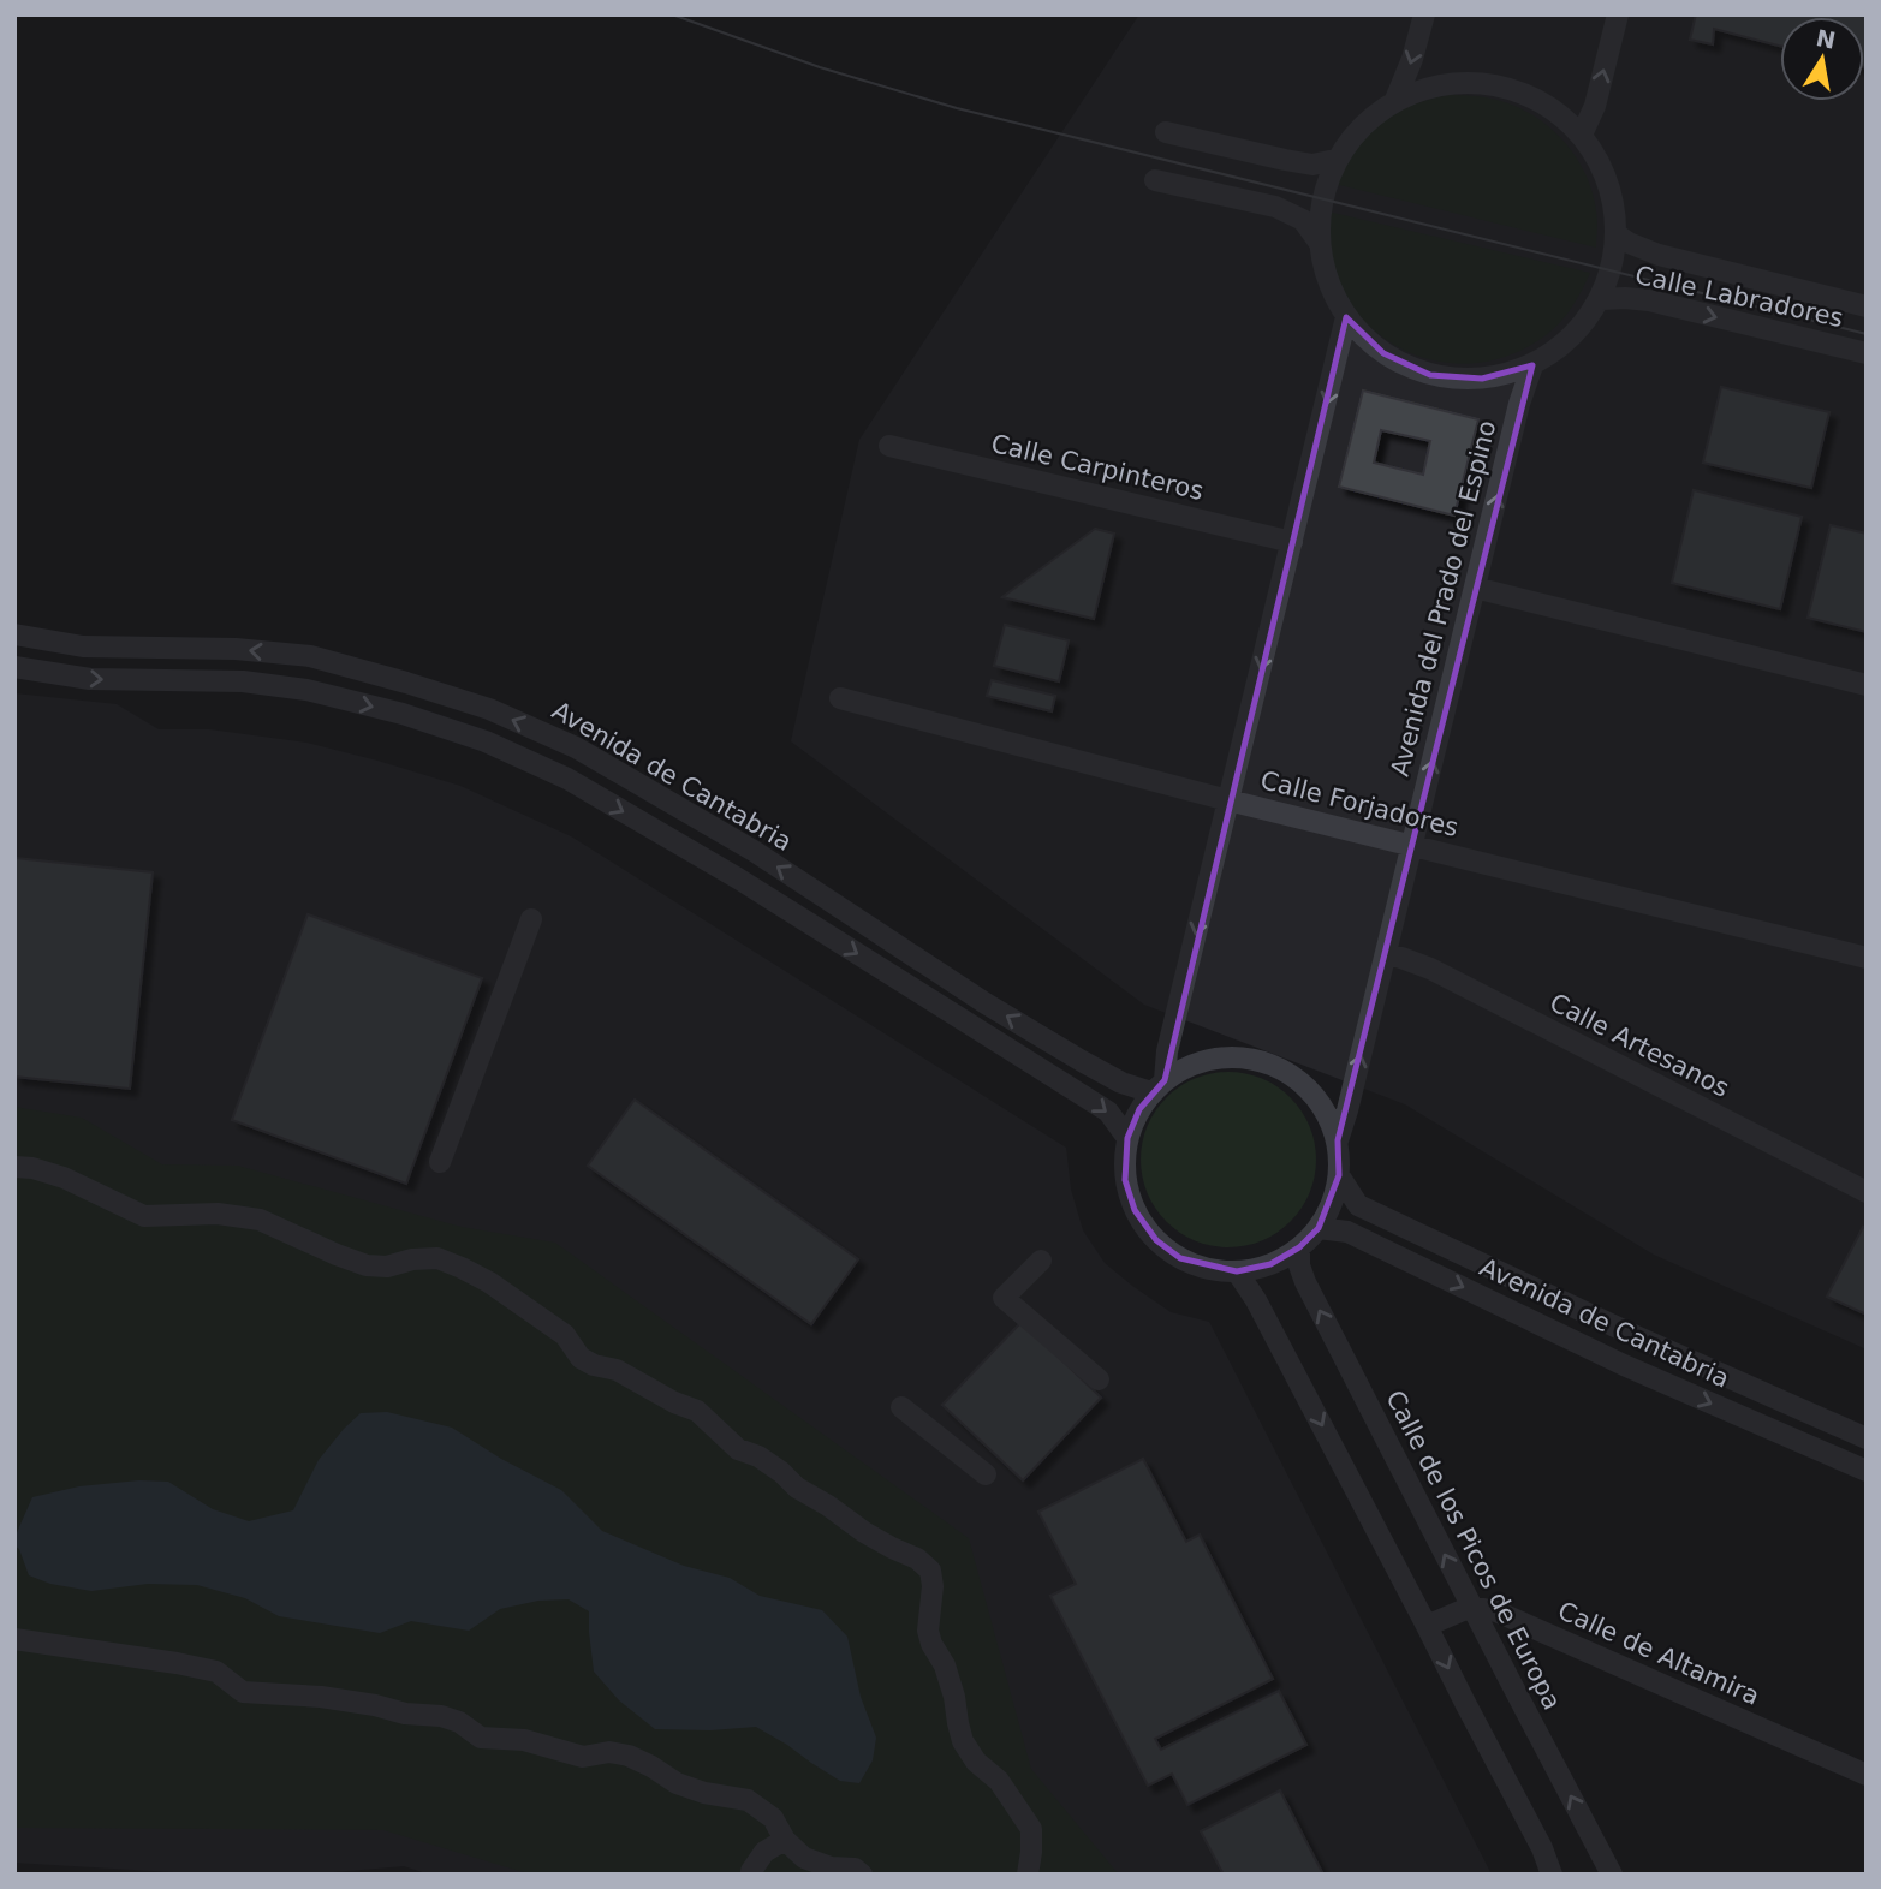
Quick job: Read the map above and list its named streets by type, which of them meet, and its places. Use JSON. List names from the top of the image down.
{
  "streets": {
    "street": [
      "Calle Labradores",
      "Calle Carpinteros",
      "Avenida del Prado del Espino",
      "Avenida de Cantabria",
      "Calle Forjadores",
      "Calle Artesanos",
      "Calle de los Picos de Europa",
      "Calle de Altamira"
    ]
  },
  "crossings": [
    ["Calle Labradores", "Avenida del Prado del Espino"],
    ["Avenida del Prado del Espino", "Avenida de Cantabria"],
    ["Avenida del Prado del Espino", "Calle Forjadores"],
    ["Avenida del Prado del Espino", "Calle Artesanos"],
    ["Avenida del Prado del Espino", "Calle de los Picos de Europa"],
    ["Avenida de Cantabria", "Calle de los Picos de Europa"],
    ["Calle de los Picos de Europa", "Calle de Altamira"]
  ],
  "north": "top"
}
